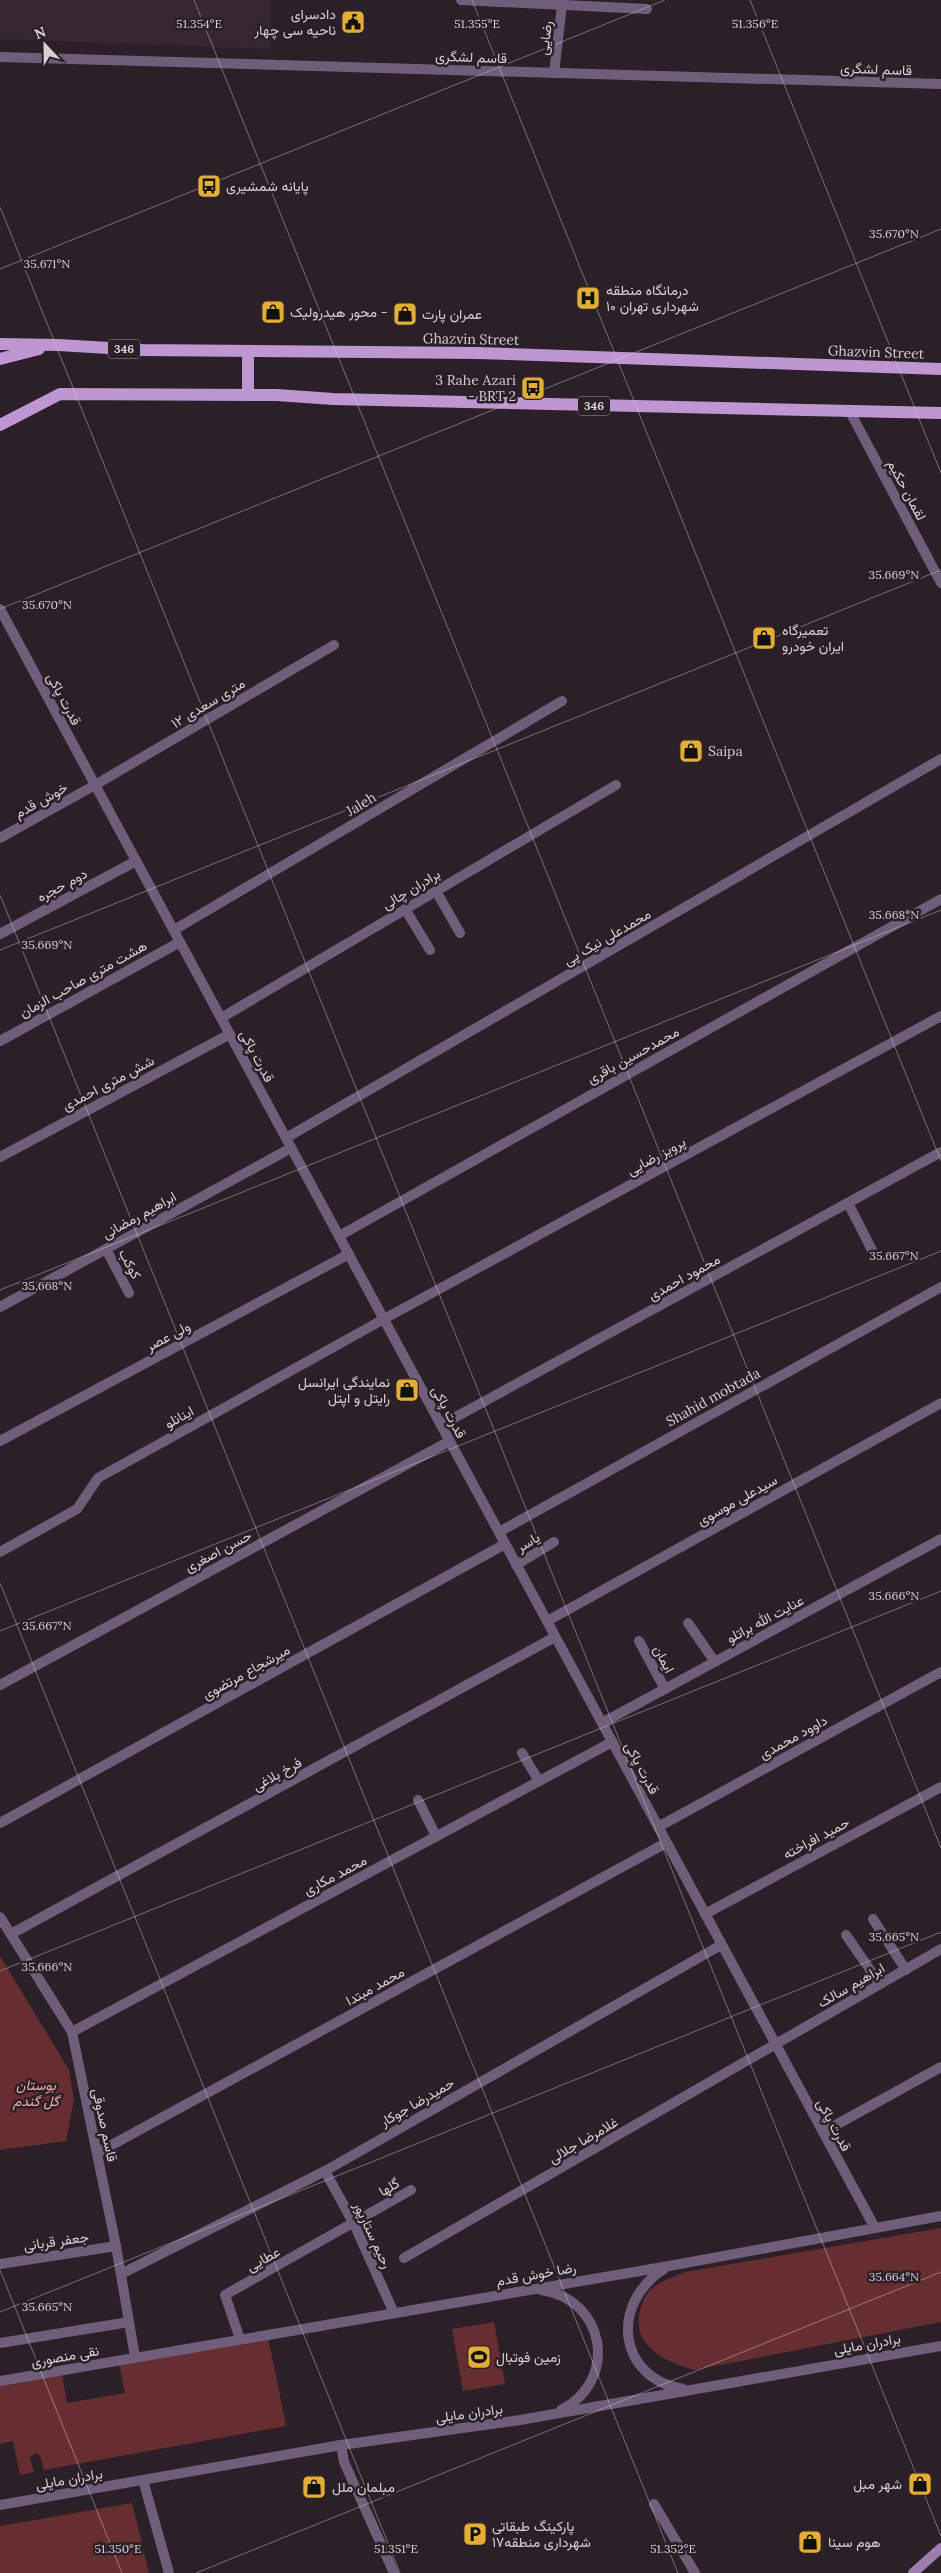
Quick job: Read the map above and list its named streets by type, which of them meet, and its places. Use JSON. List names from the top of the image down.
{
  "streets": {
    "main road": ["Ghazvin Street", "346"],
    "street": [
      "رضایی",
      "قاسم لشگری",
      "لقمان حکیم",
      "قدرت پاکی",
      "۱۲ متری سعدی",
      "خوش قدم",
      "Jaleh",
      "دوم حجره",
      "برادران چالی",
      "محمدعلی نیک پی",
      "هشت متری صاحب الزمان",
      "محمدحسین باقری",
      "شش متری احمدی",
      "پرویز رضایی",
      "ابراهیم رمضانی",
      "کوکب",
      "محمود احمدی",
      "ولی عصر",
      "Shahid mobtada",
      "اینانلو",
      "سیدعلی موسوی",
      "یاسر",
      "حسن اصغری",
      "عنایت الله براتلو",
      "ایمان",
      "میرشجاع مرتضوی",
      "داوود محمدی",
      "فرخ بلاغی",
      "حمید افراخته",
      "محمد مکاری",
      "ابراهیم سالک",
      "محمد مبتدا",
      "حمیدرضا جوکار",
      "قاسم صدوقی",
      "غلامرضا جلالی",
      "گلها",
      "رحیم ستارپور",
      "جعفر قربانی",
      "عطایی",
      "رضا خوش قدم",
      "برادران مایلی",
      "نقی منصوری"
    ]
  },
  "crossings": [
    ["رضایی", "قاسم لشگری"],
    ["346", "لقمان حکیم"],
    ["قدرت پاکی", "۱۲ متری سعدی"],
    ["قدرت پاکی", "خوش قدم"],
    ["قدرت پاکی", "Jaleh"],
    ["قدرت پاکی", "دوم حجره"],
    ["قدرت پاکی", "برادران چالی"],
    ["قدرت پاکی", "محمدعلی نیک پی"],
    ["قدرت پاکی", "هشت متری صاحب الزمان"],
    ["قدرت پاکی", "محمدحسین باقری"],
    ["قدرت پاکی", "شش متری احمدی"],
    ["قدرت پاکی", "پرویز رضایی"],
    ["قدرت پاکی", "ابراهیم رمضانی"],
    ["قدرت پاکی", "محمود احمدی"],
    ["قدرت پاکی", "ولی عصر"],
    ["قدرت پاکی", "Shahid mobtada"],
    ["قدرت پاکی", "اینانلو"],
    ["قدرت پاکی", "سیدعلی موسوی"],
    ["قدرت پاکی", "یاسر"],
    ["قدرت پاکی", "حسن اصغری"],
    ["قدرت پاکی", "عنایت الله براتلو"],
    ["قدرت پاکی", "میرشجاع مرتضوی"],
    ["قدرت پاکی", "داوود محمدی"],
    ["قدرت پاکی", "فرخ بلاغی"],
    ["قدرت پاکی", "حمید افراخته"],
    ["قدرت پاکی", "محمد مکاری"],
    ["قدرت پاکی", "ابراهیم سالک"],
    ["قدرت پاکی", "محمد مبتدا"],
    ["قدرت پاکی", "حمیدرضا جوکار"],
    ["قدرت پاکی", "غلامرضا جلالی"],
    ["قدرت پاکی", "رضا خوش قدم"],
    ["۱۲ متری سعدی", "خوش قدم"],
    ["محمدعلی نیک پی", "ابراهیم رمضانی"],
    ["پرویز رضایی", "اینانلو"],
    ["ابراهیم رمضانی", "کوکب"],
    ["عنایت الله براتلو", "ایمان"],
    ["فرخ بلاغی", "قاسم صدوقی"],
    ["محمد مکاری", "قاسم صدوقی"],
    ["ابراهیم سالک", "غلامرضا جلالی"],
    ["محمد مبتدا", "قاسم صدوقی"],
    ["حمیدرضا جوکار", "قاسم صدوقی"],
    ["حمیدرضا جوکار", "رحیم ستارپور"],
    ["قاسم صدوقی", "جعفر قربانی"],
    ["قاسم صدوقی", "رضا خوش قدم"],
    ["قاسم صدوقی", "نقی منصوری"],
    ["گلها", "رحیم ستارپور"],
    ["گلها", "عطایی"],
    ["رحیم ستارپور", "عطایی"],
    ["رحیم ستارپور", "رضا خوش قدم"],
    ["عطایی", "رضا خوش قدم"],
    ["رضا خوش قدم", "نقی منصوری"]
  ],
  "parks": ["بوستان گل گندم"],
  "places": {
    "public building": ["دادسرای ناحیه سی چهار"],
    "bus stop": ["پایانه شمشیری", "3 Rahe Azari - BRT 2"],
    "hospital": ["درمانگاه منطقه ۱۰ شهرداری تهران"],
    "shop": [
      "محور هیدرولیک -",
      "عمران پارت",
      "تعمیرگاه ایران خودرو",
      "Saipa",
      "نمایندگی ایرانسل رایتل و اپتل",
      "شهر مبل",
      "مبلمان ملل",
      "هوم سینا"
    ],
    "sports": ["زمین فوتبال"],
    "parking": ["پارکینگ طبقاتی شهرداری منطقه۱۷"]
  },
  "north": "top",
  "coordinates": [
    "51.354°E",
    "51.355°E",
    "51.356°E",
    "35.670°N",
    "35.671°N",
    "35.669°N",
    "35.668°N",
    "35.667°N",
    "35.666°N",
    "35.665°N",
    "35.664°N",
    "51.350°E",
    "51.351°E",
    "51.352°E"
  ]
}
